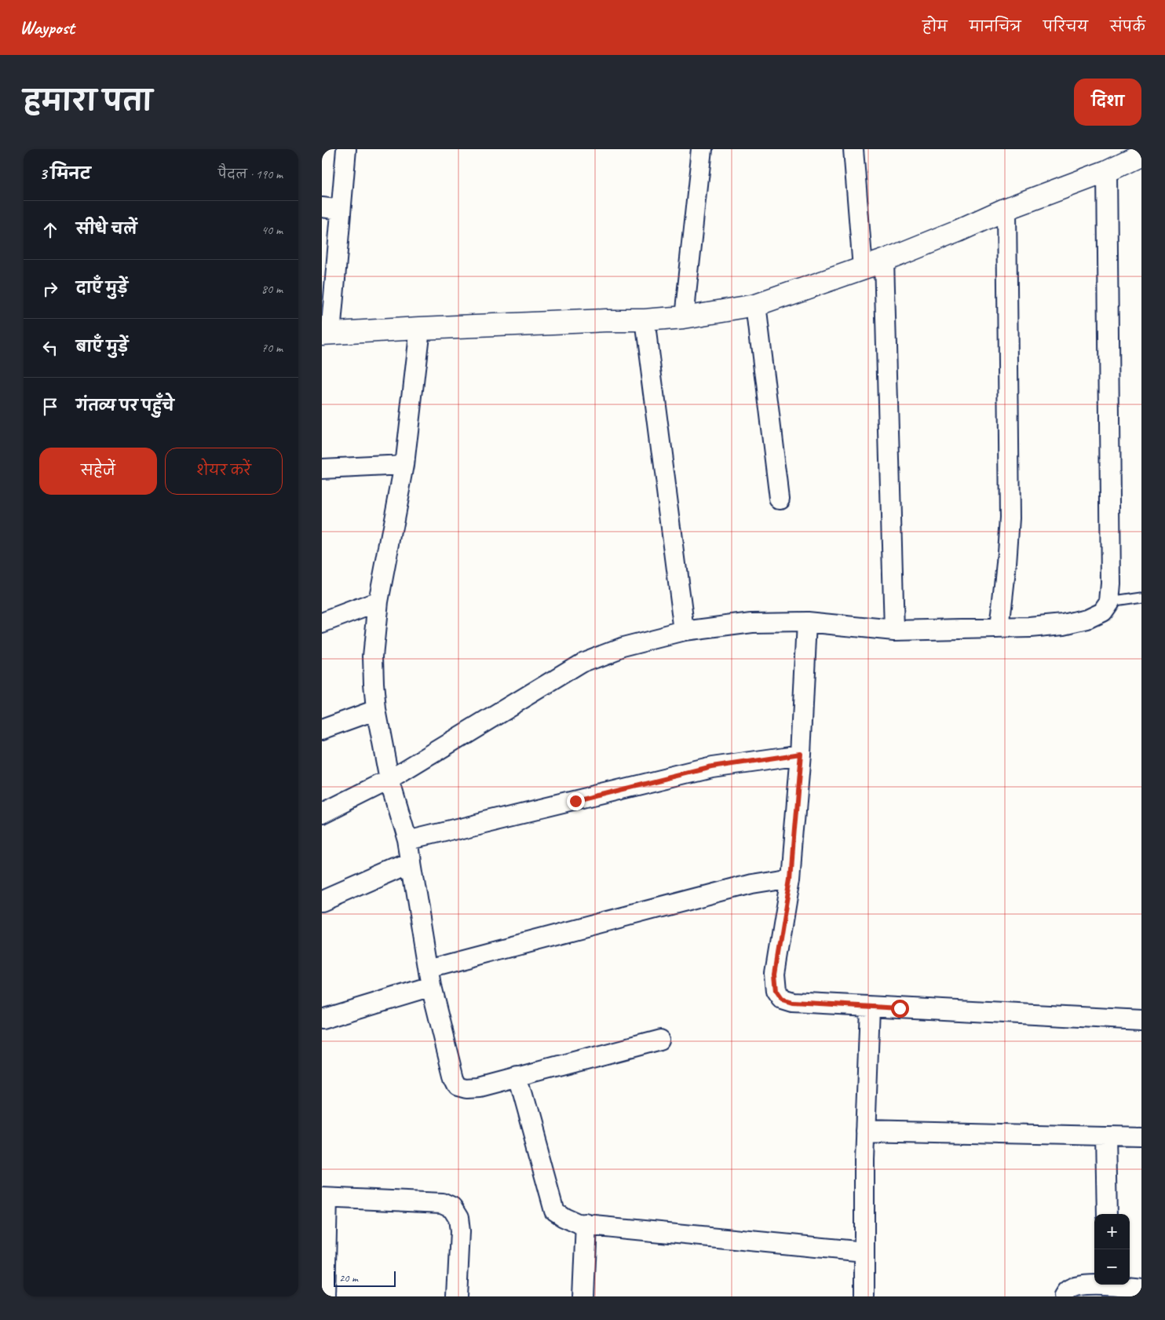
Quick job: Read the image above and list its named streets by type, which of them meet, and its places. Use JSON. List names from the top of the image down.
{
  "scale_bar": "20 m",
  "page": {
    "header": "Waypost",
    "nav": [
      "होम",
      "मानचित्र",
      "परिचय",
      "संपर्क"
    ],
    "title": "हमारा पता",
    "buttons": [
      "दिशा",
      ["सहेजें", "शेयर करें"]
    ],
    "heading": ["3 मिनट", "पैदल · 190 m"],
    "list": [
      ["सीधे चलें", "40 m"],
      ["दाएँ मुड़ें", "80 m"],
      ["बाएँ मुड़ें", "70 m"],
      "गंतव्य पर पहुँचे"
    ],
    "map_buttons": ["+", "−"],
    "scale": "20 m"
  }
}
